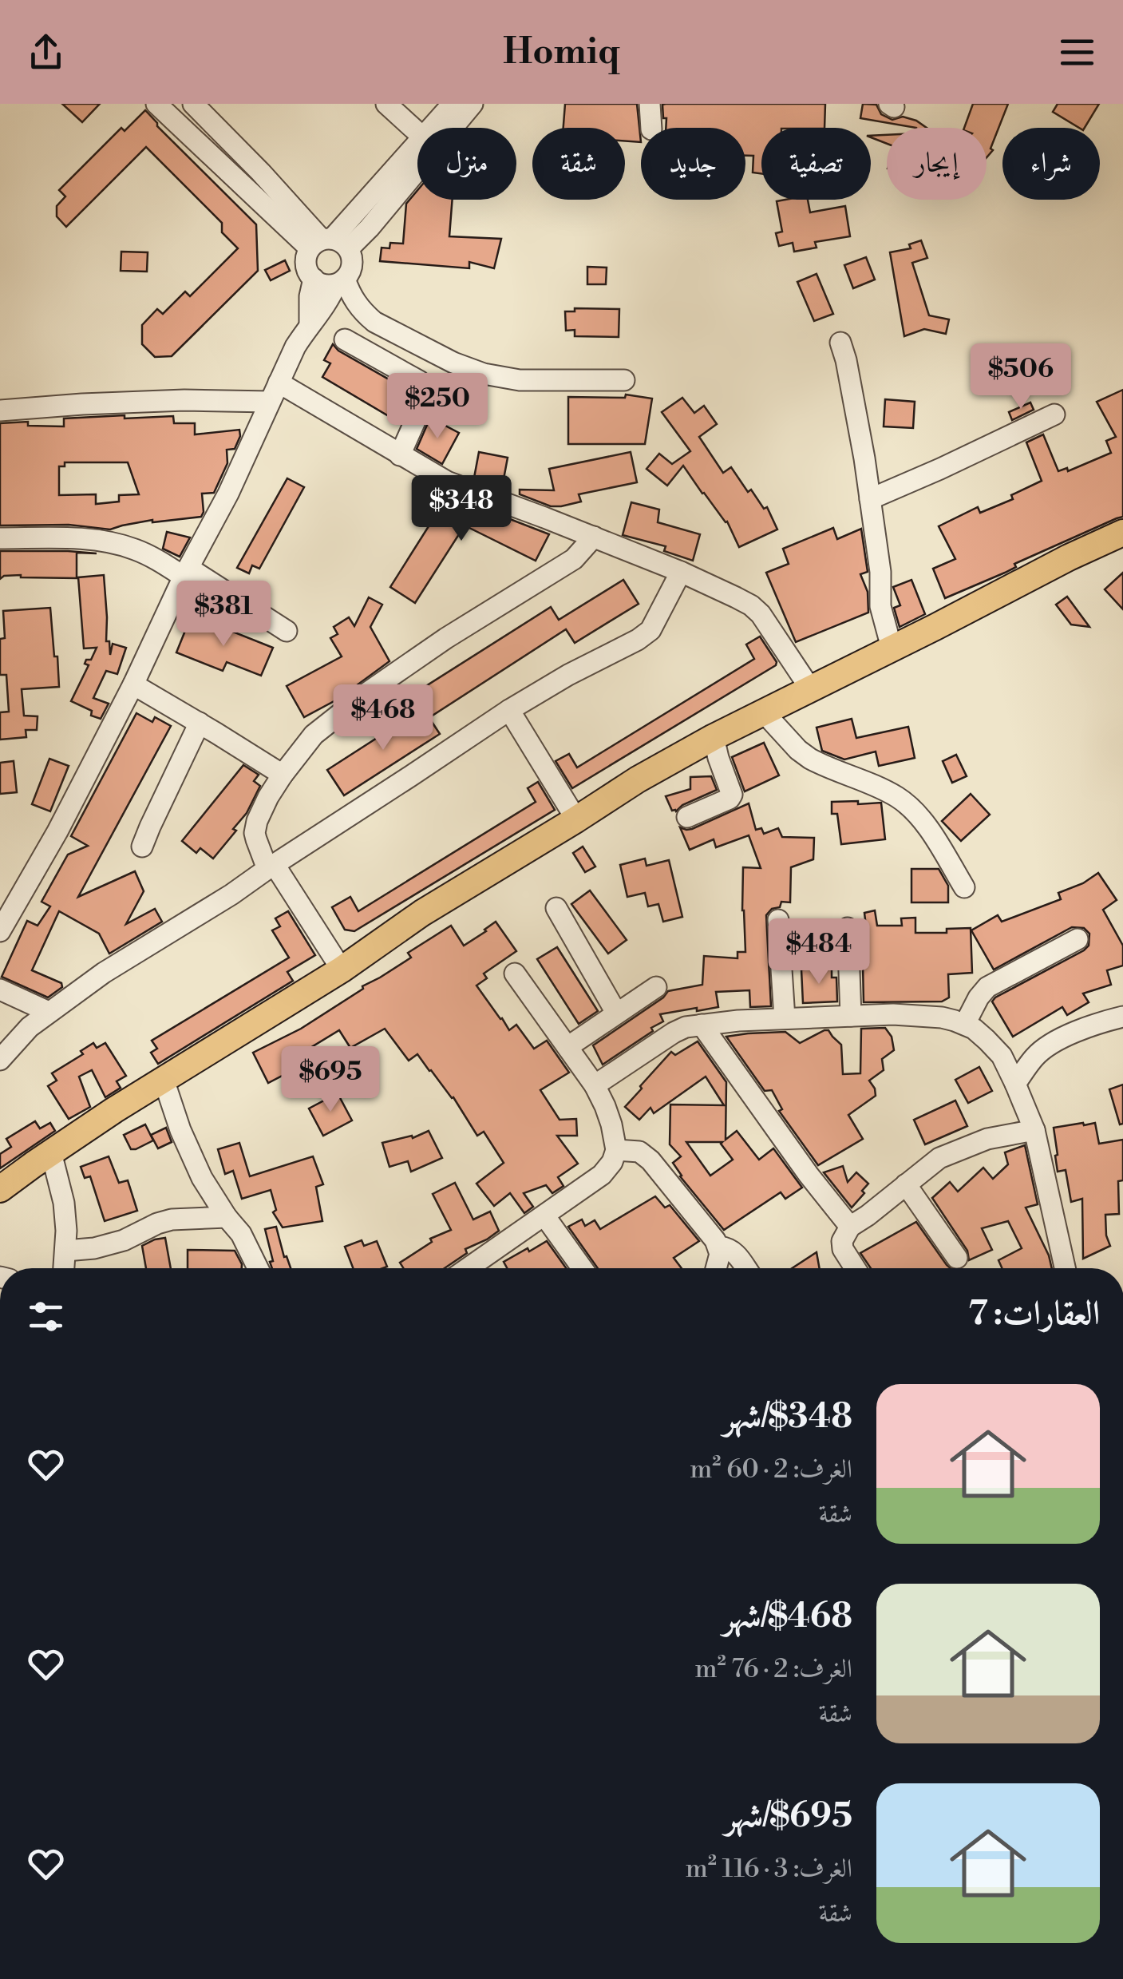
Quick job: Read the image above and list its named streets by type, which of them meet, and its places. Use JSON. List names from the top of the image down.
{
  "page": {
    "header": "Homiq",
    "chip": [
      "شراء",
      "إيجار",
      "تصفية",
      "جديد",
      "شقة",
      "منزل"
    ],
    "price": [
      "$506",
      "$250",
      "$348",
      "$381",
      "$468",
      "$484",
      "$695"
    ],
    "heading": "العقارات: 7",
    "list": [
      {
        "name": "$348/شهر",
        "note": "الغرف: 2 · 60 m² · شقة"
      },
      {
        "name": "$468/شهر",
        "note": "الغرف: 2 · 76 m² · شقة"
      },
      {
        "name": "$695/شهر",
        "note": "الغرف: 3 · 116 m² · شقة"
      }
    ]
  }
}
